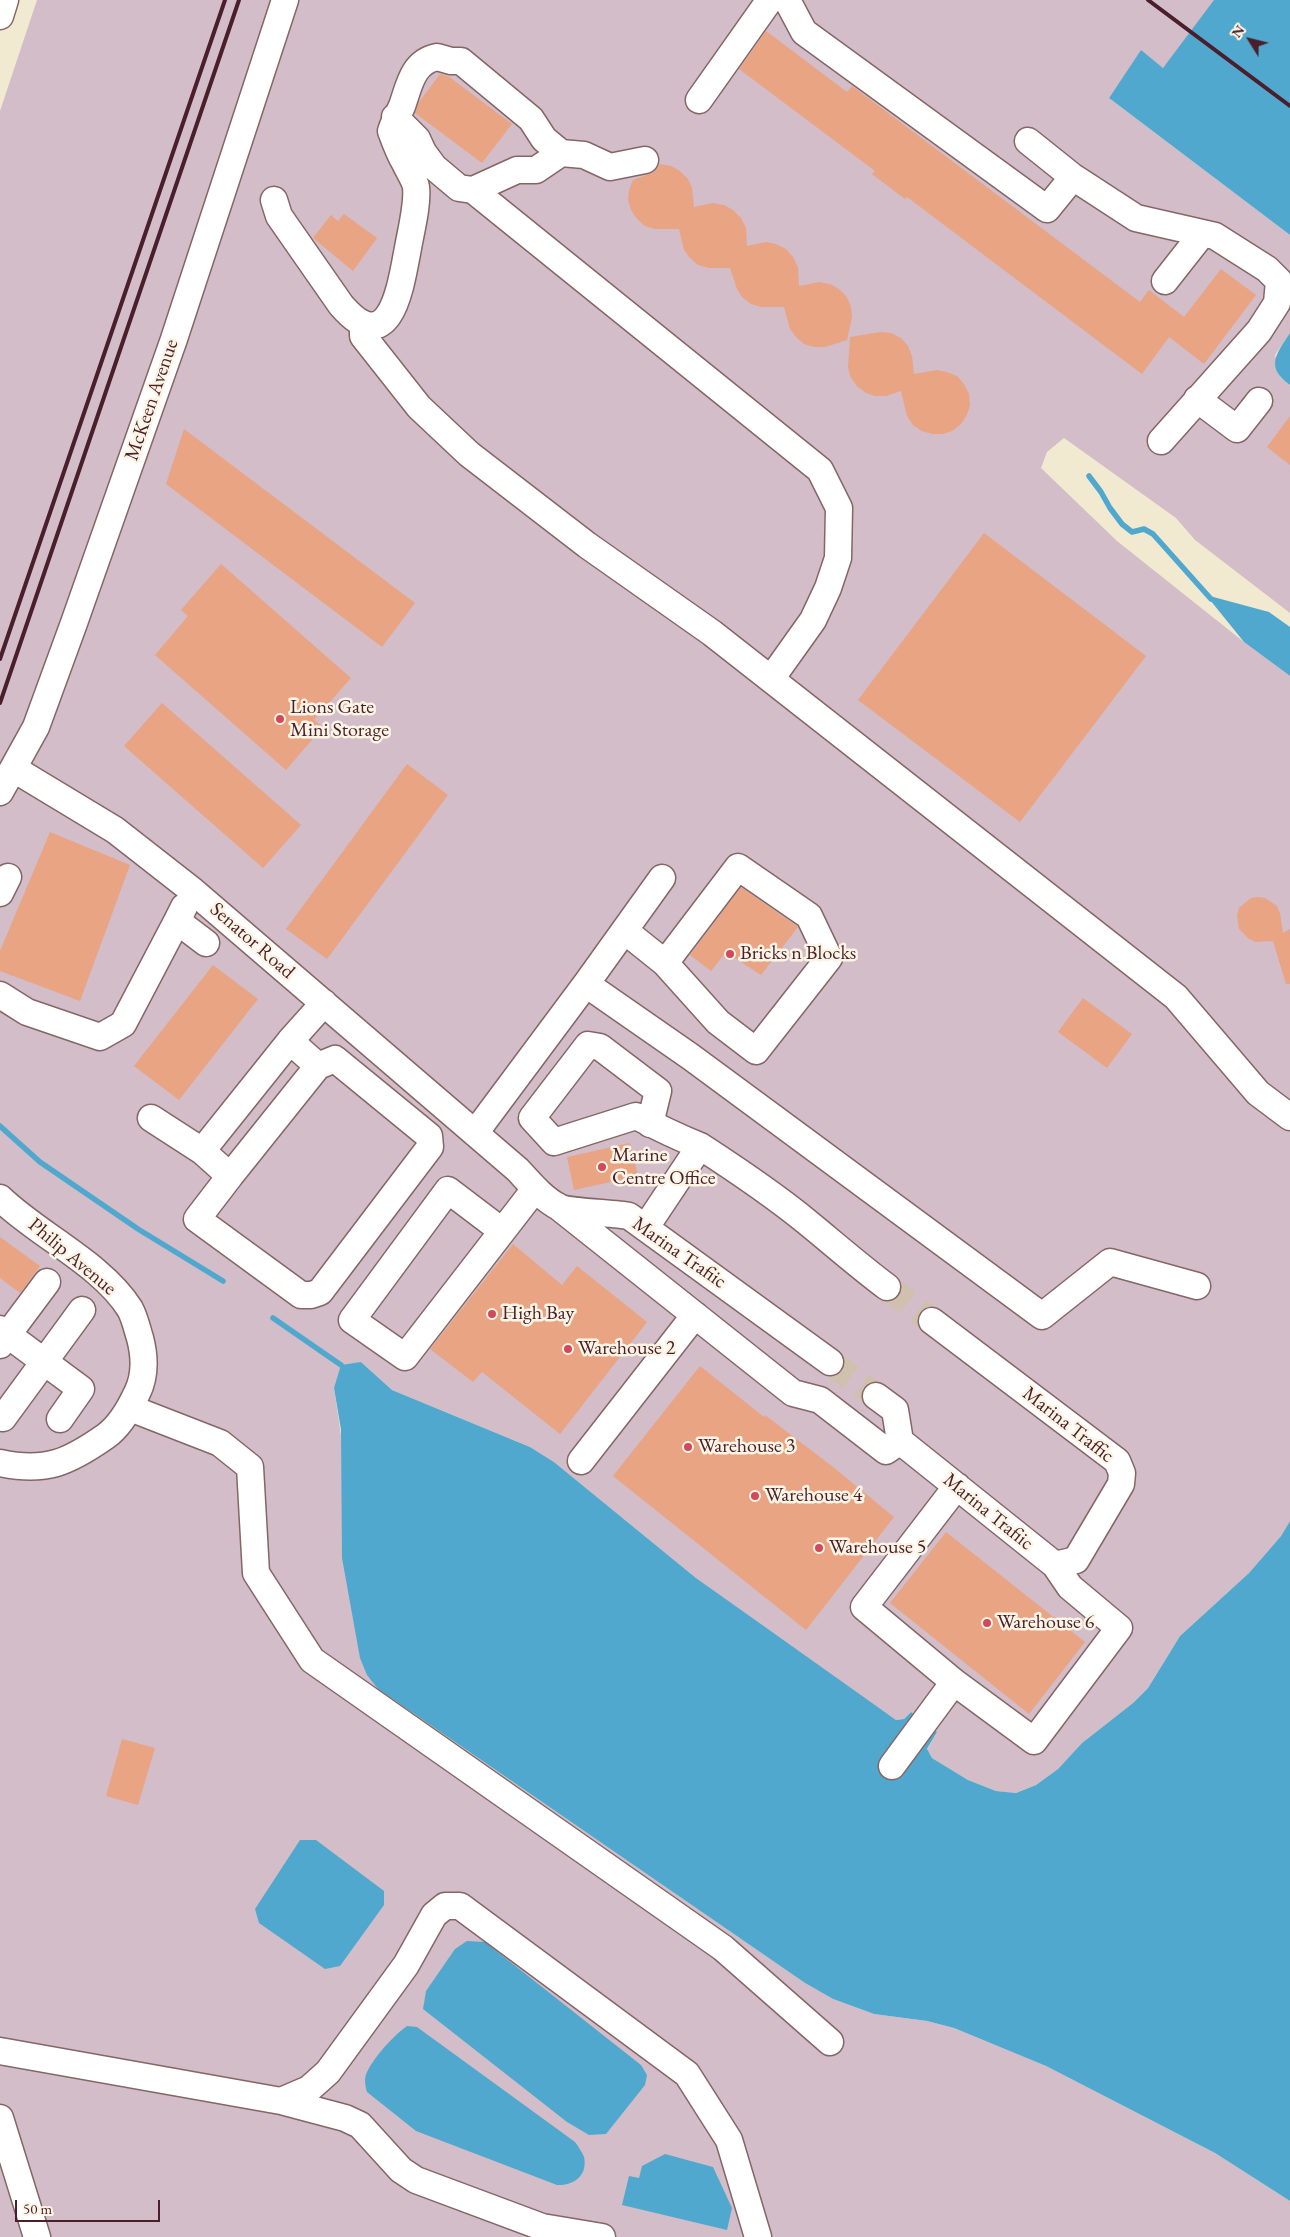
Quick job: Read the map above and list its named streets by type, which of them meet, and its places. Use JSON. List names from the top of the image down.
{
  "streets": {
    "street": [
      "McKeen Avenue",
      "Senator Road",
      "Marina Trafiic",
      "Philip Avenue",
      "Marina Traffic"
    ]
  },
  "crossings": [
    ["McKeen Avenue", "Senator Road"],
    ["Marina Trafiic", "Marina Traffic"]
  ],
  "places": [
    "Lions Gate Mini Storage",
    "Bricks n Blocks",
    "Marine Centre Office",
    "High Bay",
    "Warehouse 2",
    "Warehouse 3",
    "Warehouse 4",
    "Warehouse 5",
    "Warehouse 6"
  ],
  "scale_bar": "50 m",
  "north": "top left"
}
